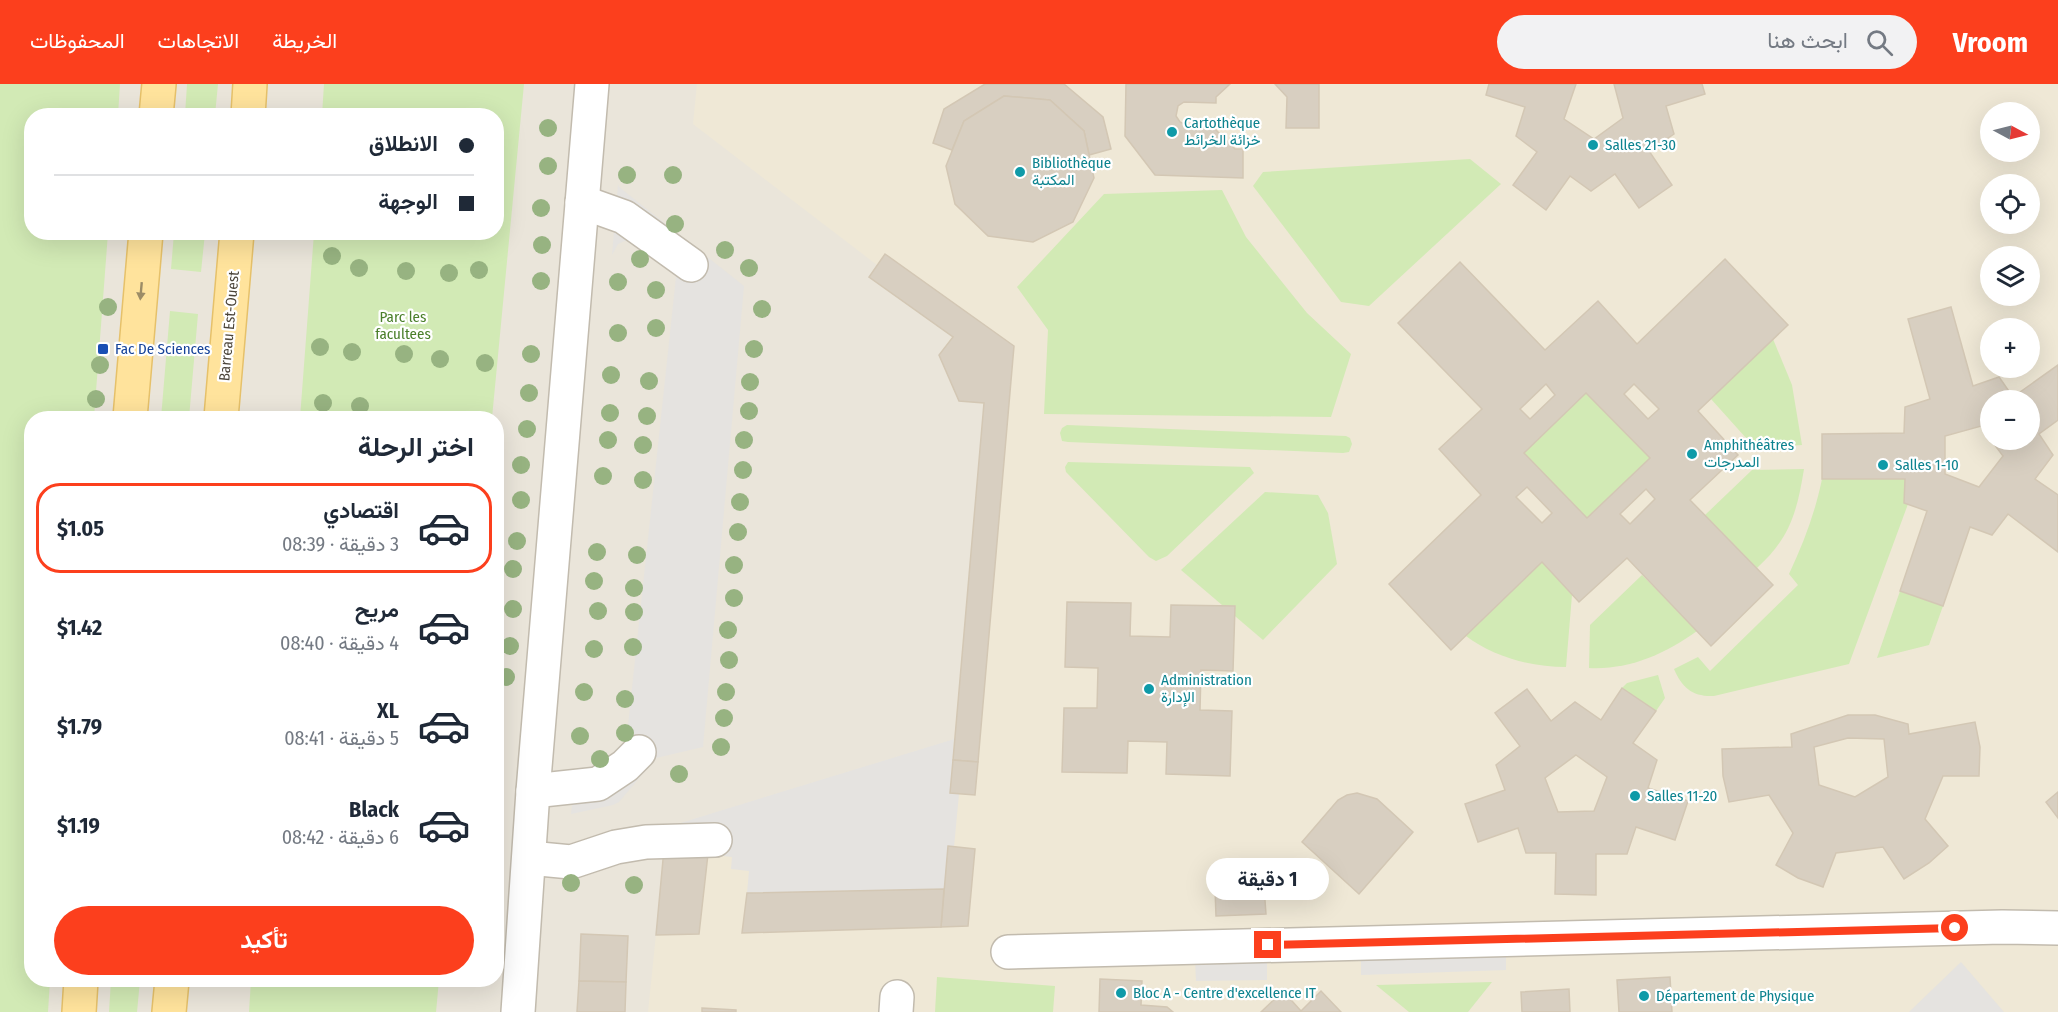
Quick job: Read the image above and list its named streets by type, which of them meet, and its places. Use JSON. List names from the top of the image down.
{
  "streets": {
    "main road": ["Barreau Est-Ouest"]
  },
  "parks": ["Parc les facultees"],
  "places": {
    "other": [
      "Cartothèque خزائة الخرائط",
      "Salles 21-30",
      "Bibliothèque المكتبة",
      "Amphithéâtres المدرجات",
      "Salles 1-10",
      "Administration الإدارة",
      "Salles 11-20",
      "Bloc A - Centre d'excellence IT",
      "Département de Physique"
    ],
    "transit": ["Fac De Sciences"]
  },
  "north": "right",
  "page": {
    "header": "Vroom",
    "search": "ابحث هنا",
    "nav": ["الخريطة", "الاتجاهات", "المحفوظات"],
    "map_buttons": ["+", "−"],
    "banner": ["الانطلاق", "الوجهة"],
    "heading": "اختر الرحلة",
    "list": [
      {
        "name": "اقتصادي",
        "note": "3 دقيقة · 08:39",
        "value": "$1.05"
      },
      {
        "name": "مريح",
        "note": "4 دقيقة · 08:40",
        "value": "$1.42"
      },
      {
        "name": "XL",
        "note": "5 دقيقة · 08:41",
        "value": "$1.79"
      },
      {
        "name": "Black",
        "note": "6 دقيقة · 08:42",
        "value": "$1.19"
      }
    ],
    "bubble": "1 دقيقة",
    "buttons": "تأكيد"
  }
}
